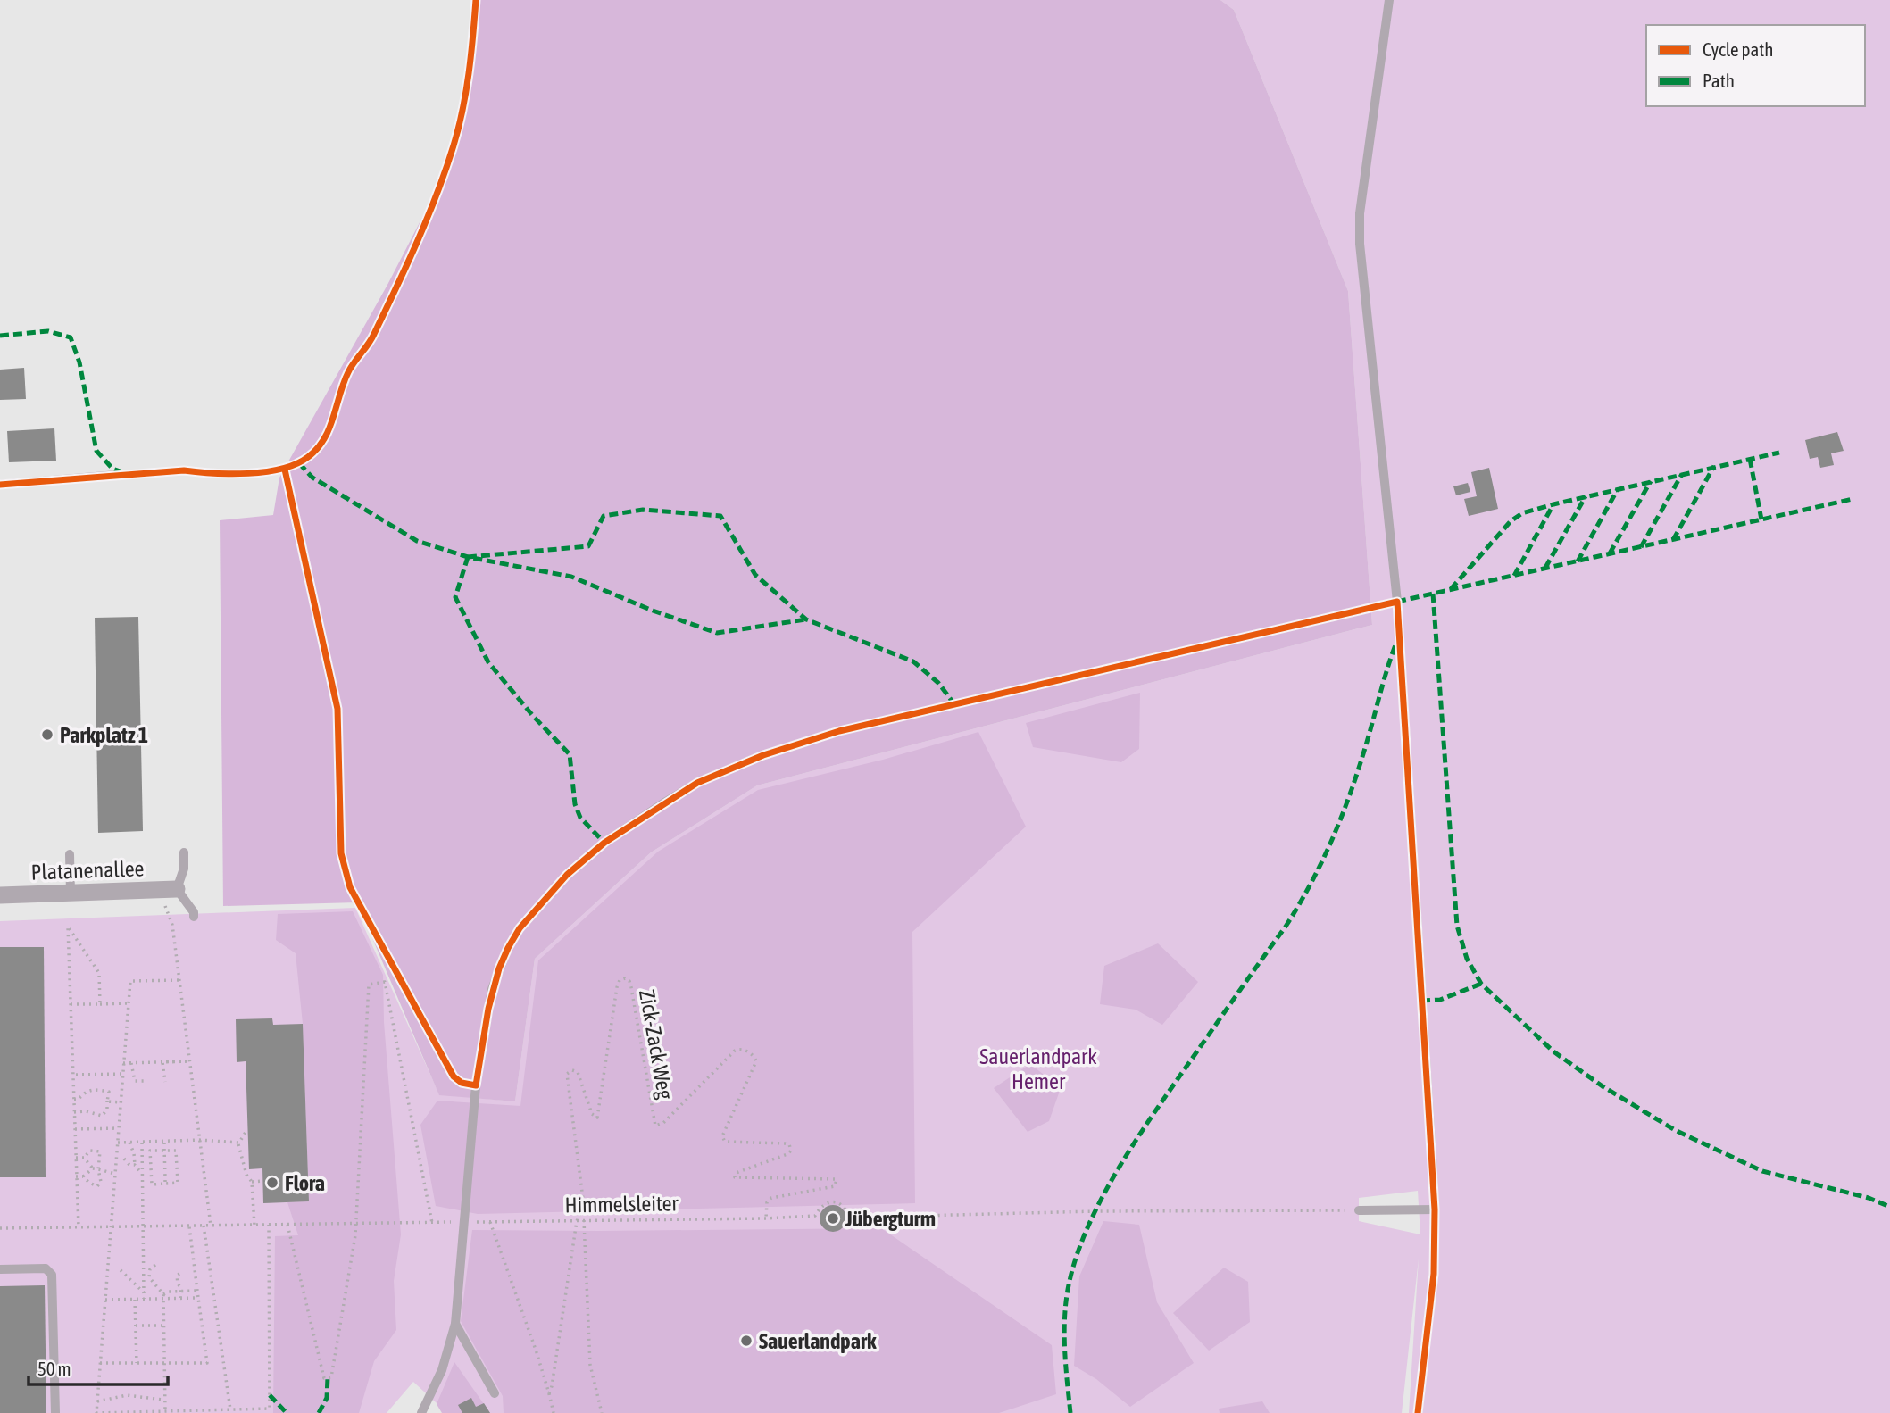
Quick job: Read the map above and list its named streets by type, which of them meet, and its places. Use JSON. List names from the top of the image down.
{
  "streets": {
    "street": ["Platanenallee"],
    "path": ["Zick-Zack Weg", "Himmelsleiter"]
  },
  "crossings": [
    ["Zick-Zack Weg", "Himmelsleiter"]
  ],
  "parks": ["Sauerlandpark Hemer"],
  "places": [
    "Parkplatz 1",
    "Flora",
    "Jübergturm",
    "Sauerlandpark"
  ],
  "legend": ["Cycle path", "Path"],
  "scale_bar": "50 m"
}
